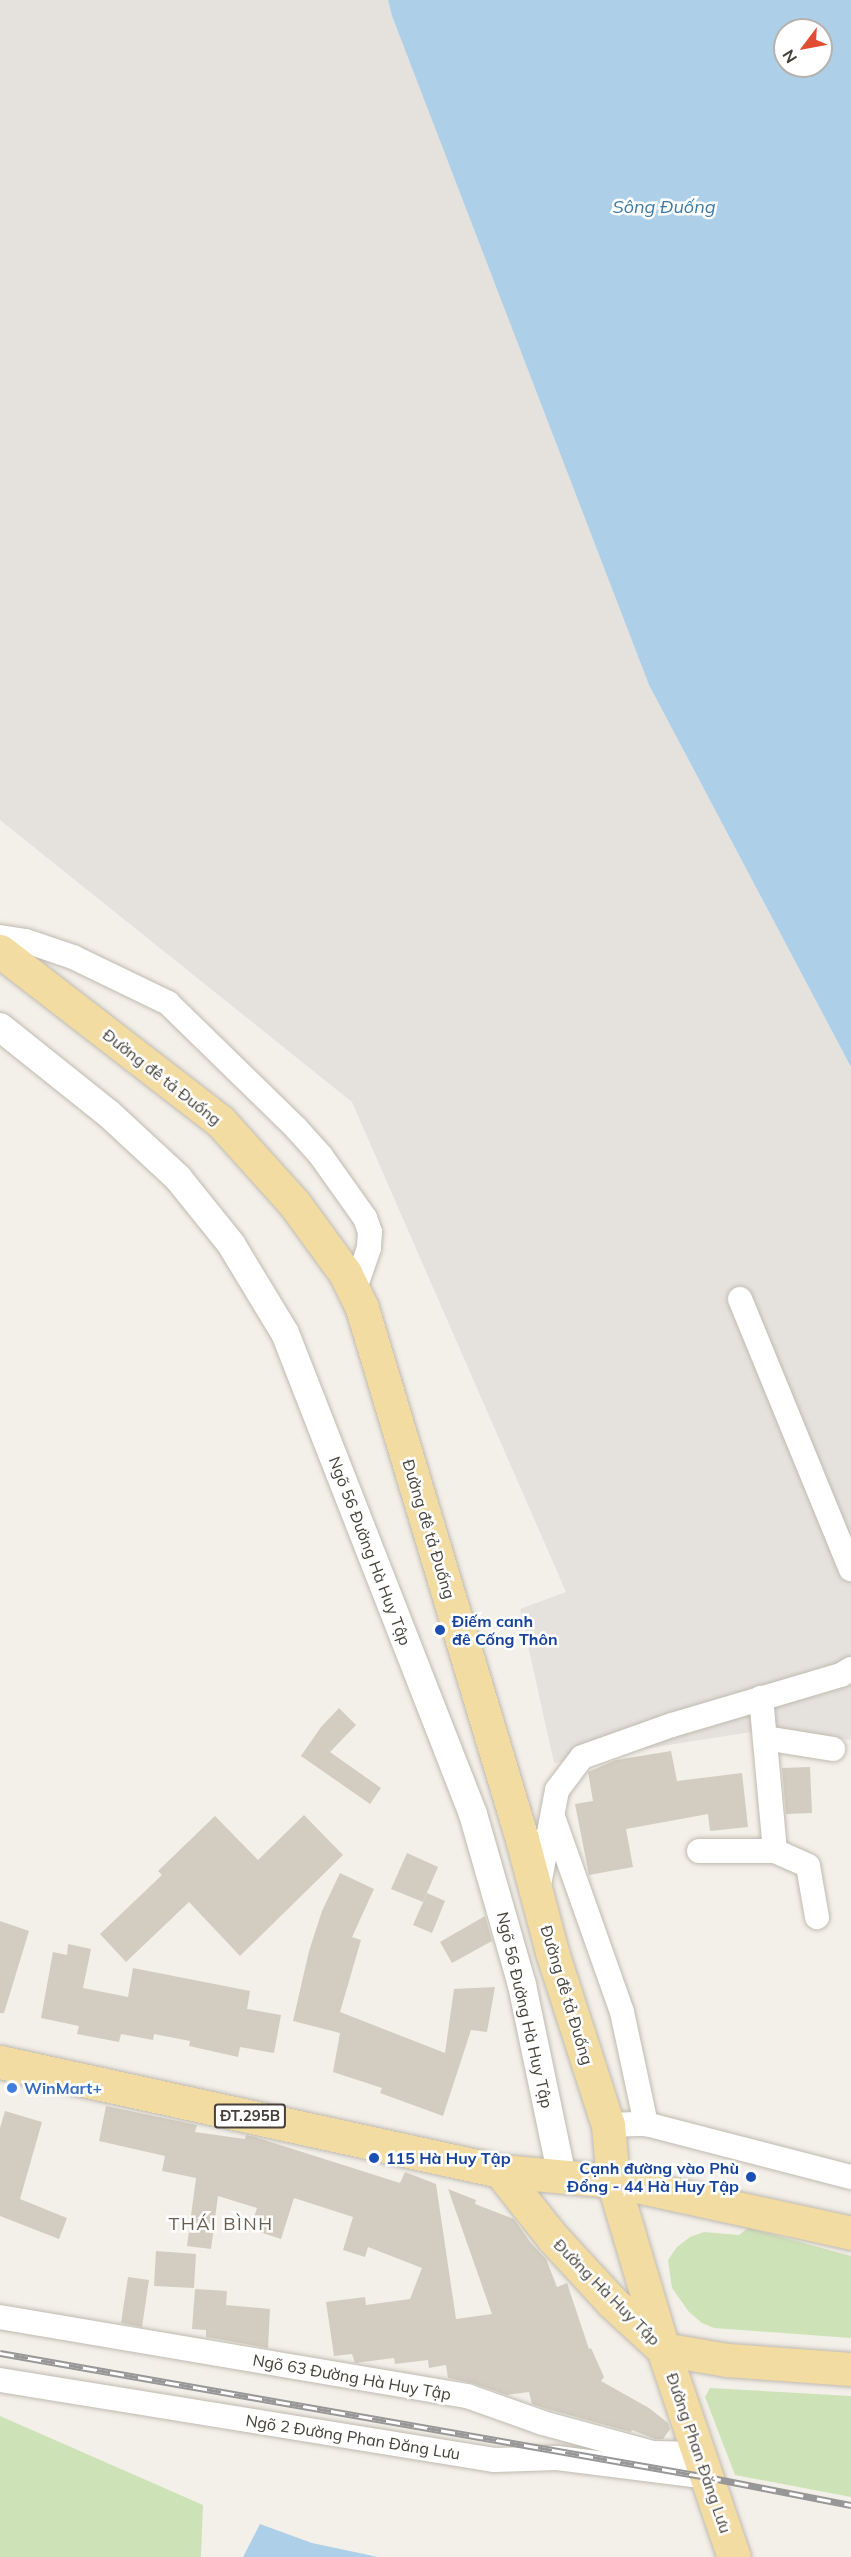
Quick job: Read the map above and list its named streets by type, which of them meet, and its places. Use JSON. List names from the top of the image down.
{
  "streets": {
    "main road": [
      "Đường đê tả Đuống",
      "ĐT.295B",
      "Đường Hà Huy Tập",
      "Đường Phan Đăng Lưu"
    ],
    "street": ["Ngõ 56 Đường Hà Huy Tập", "Ngõ 63 Đường Hà Huy Tập", "Ngõ 2 Đường Phan Đăng Lưu"]
  },
  "crossings": [
    ["Đường đê tả Đuống", "Đường Hà Huy Tập"],
    ["Đường đê tả Đuống", "Đường Phan Đăng Lưu"],
    ["ĐT.295B", "Đường Hà Huy Tập"],
    ["Đường Hà Huy Tập", "Đường Phan Đăng Lưu"],
    ["Ngõ 63 Đường Hà Huy Tập", "Ngõ 2 Đường Phan Đăng Lưu"],
    ["Ngõ 63 Đường Hà Huy Tập", "Đường Phan Đăng Lưu"],
    ["Ngõ 2 Đường Phan Đăng Lưu", "Đường Phan Đăng Lưu"]
  ],
  "districts": ["THÁI BÌNH"],
  "water": ["Sông Đuống"],
  "places": [
    "Điếm canh đê Cống Thôn",
    "WinMart+",
    "115 Hà Huy Tập",
    "Cạnh đường vào Phù Đổng - 44 Hà Huy Tập"
  ],
  "north": "bottom left"
}
